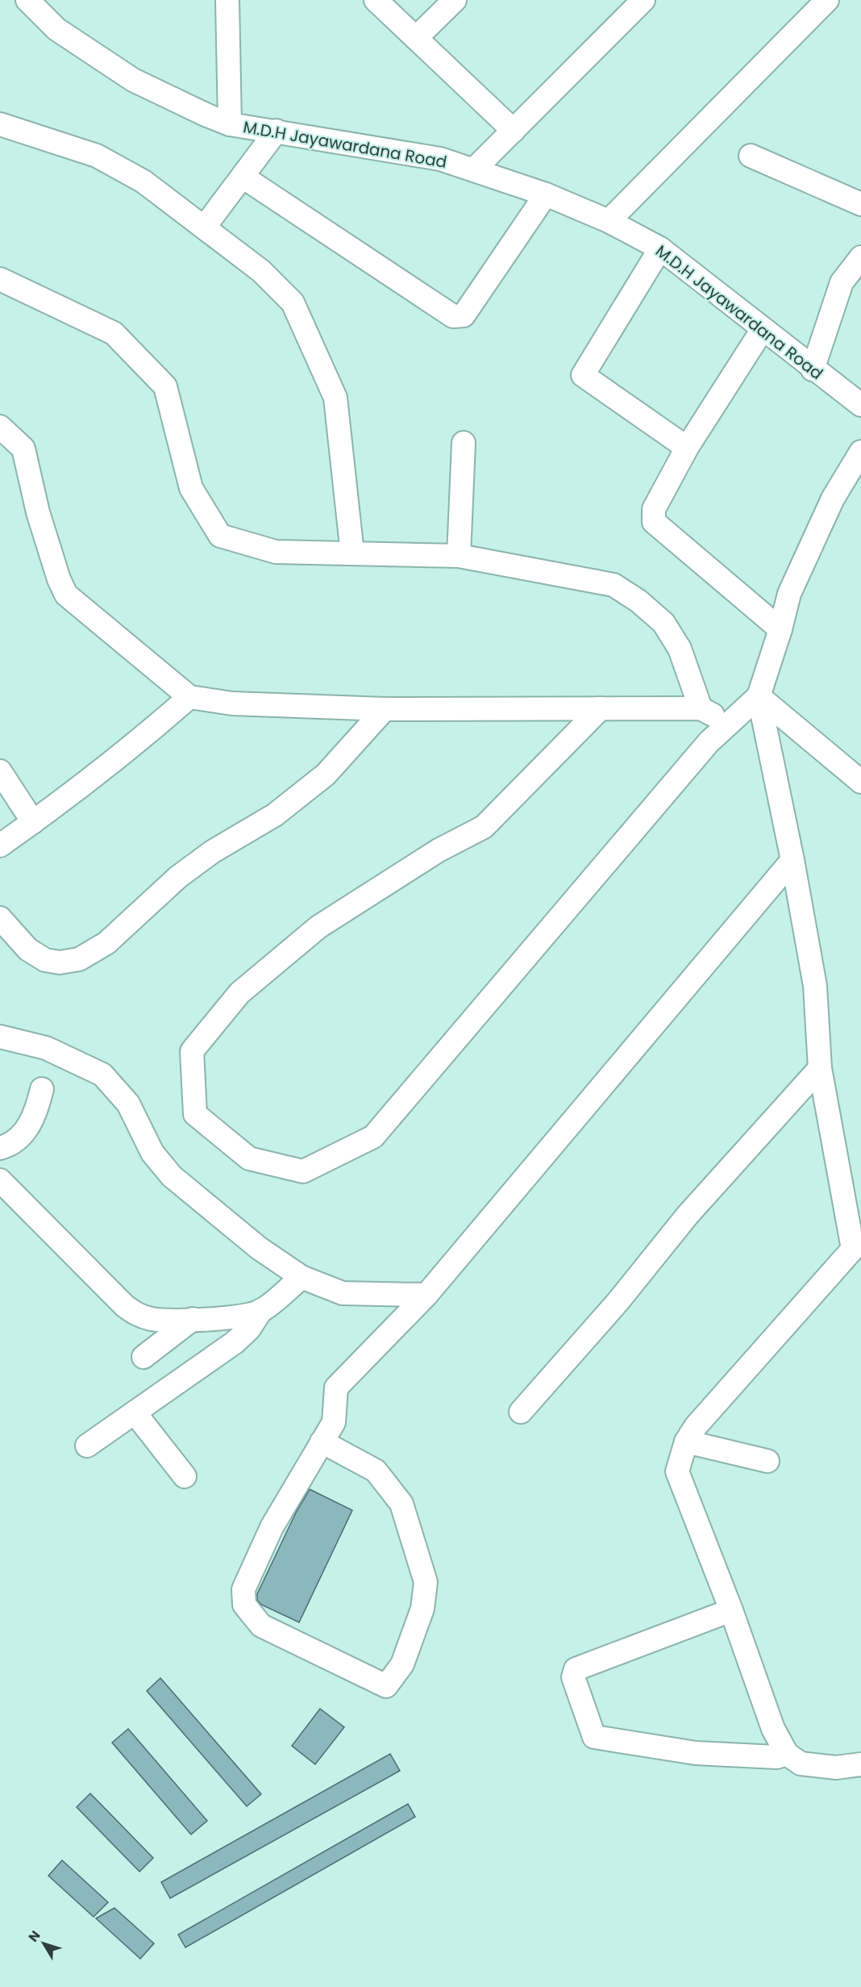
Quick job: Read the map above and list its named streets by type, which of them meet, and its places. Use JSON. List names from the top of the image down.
{
  "streets": {
    "street": ["M.D.H Jayawardana Road"]
  },
  "north": "top left"
}
